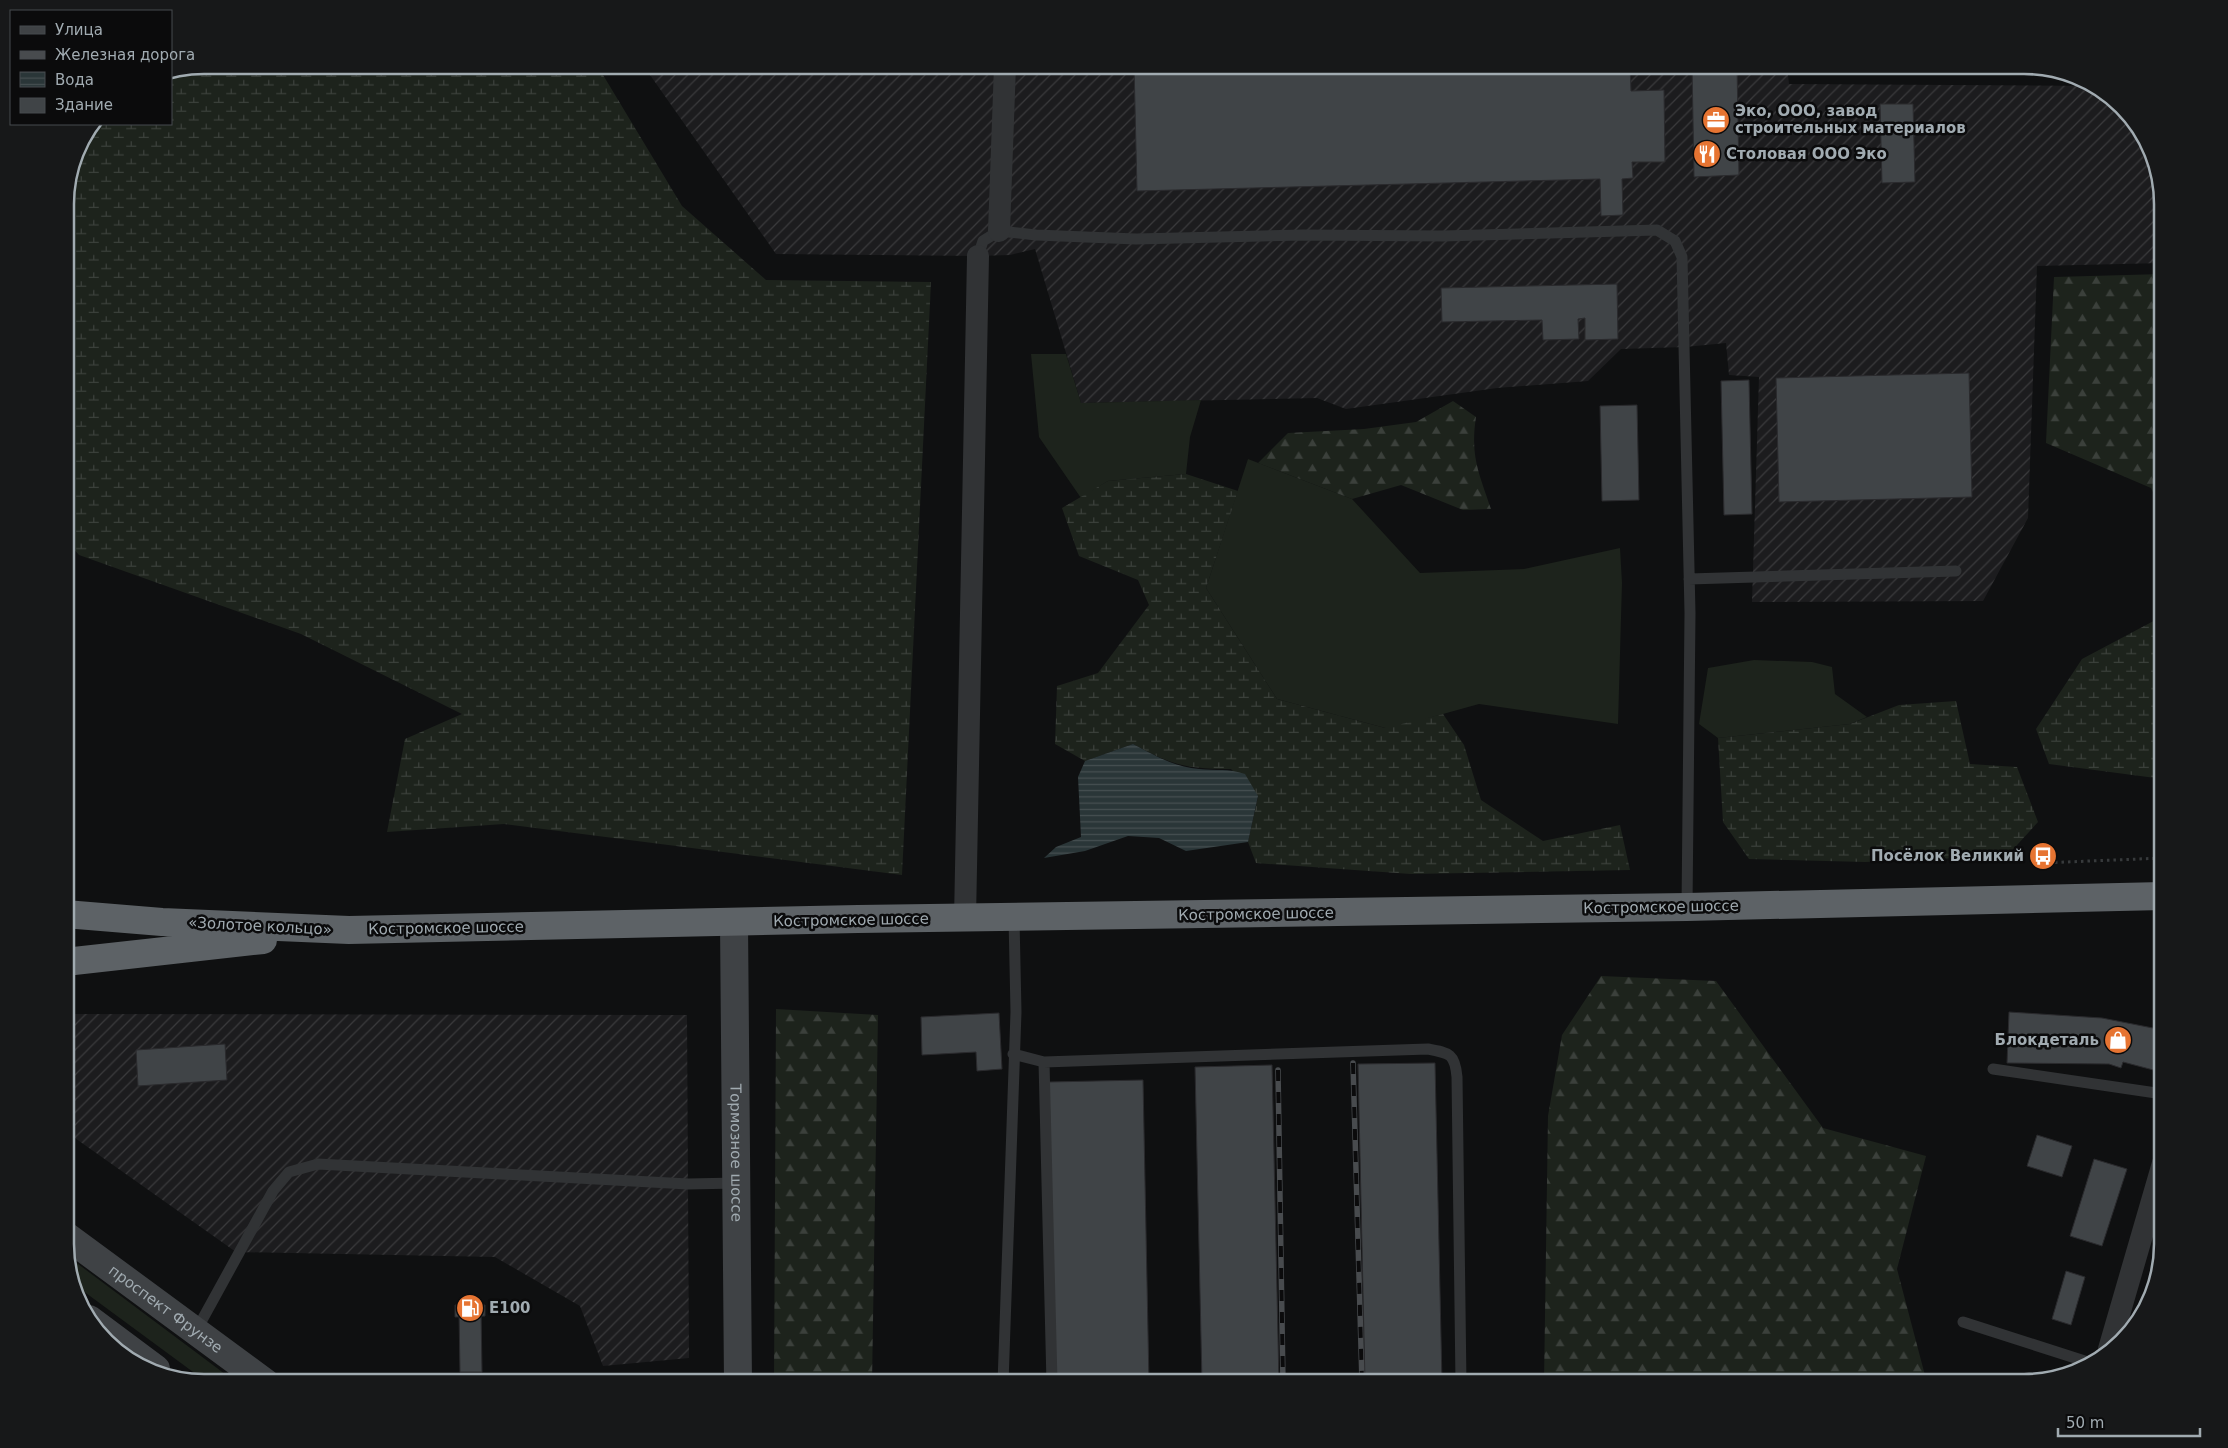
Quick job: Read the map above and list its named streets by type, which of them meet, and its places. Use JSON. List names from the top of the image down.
{
  "streets": {
    "highway": ["Костромское шоссе", "«Золотое кольцо»"],
    "street": ["Тормозное шоссе", "проспект Фрунзе"]
  },
  "crossings": [
    ["Костромское шоссе", "«Золотое кольцо»"],
    ["Костромское шоссе", "Тормозное шоссе"]
  ],
  "places": {
    "office": ["Эко, ООО, завод строительных материалов"],
    "restaurant": ["Столовая ООО Эко"],
    "bus stop": ["Посёлок Великий"],
    "shop": ["Блокдеталь"],
    "fuel station": ["E100"]
  },
  "legend": [
    "Улица",
    "Железная дорога",
    "Вода",
    "Здание"
  ],
  "scale_bar": "50 m"
}
